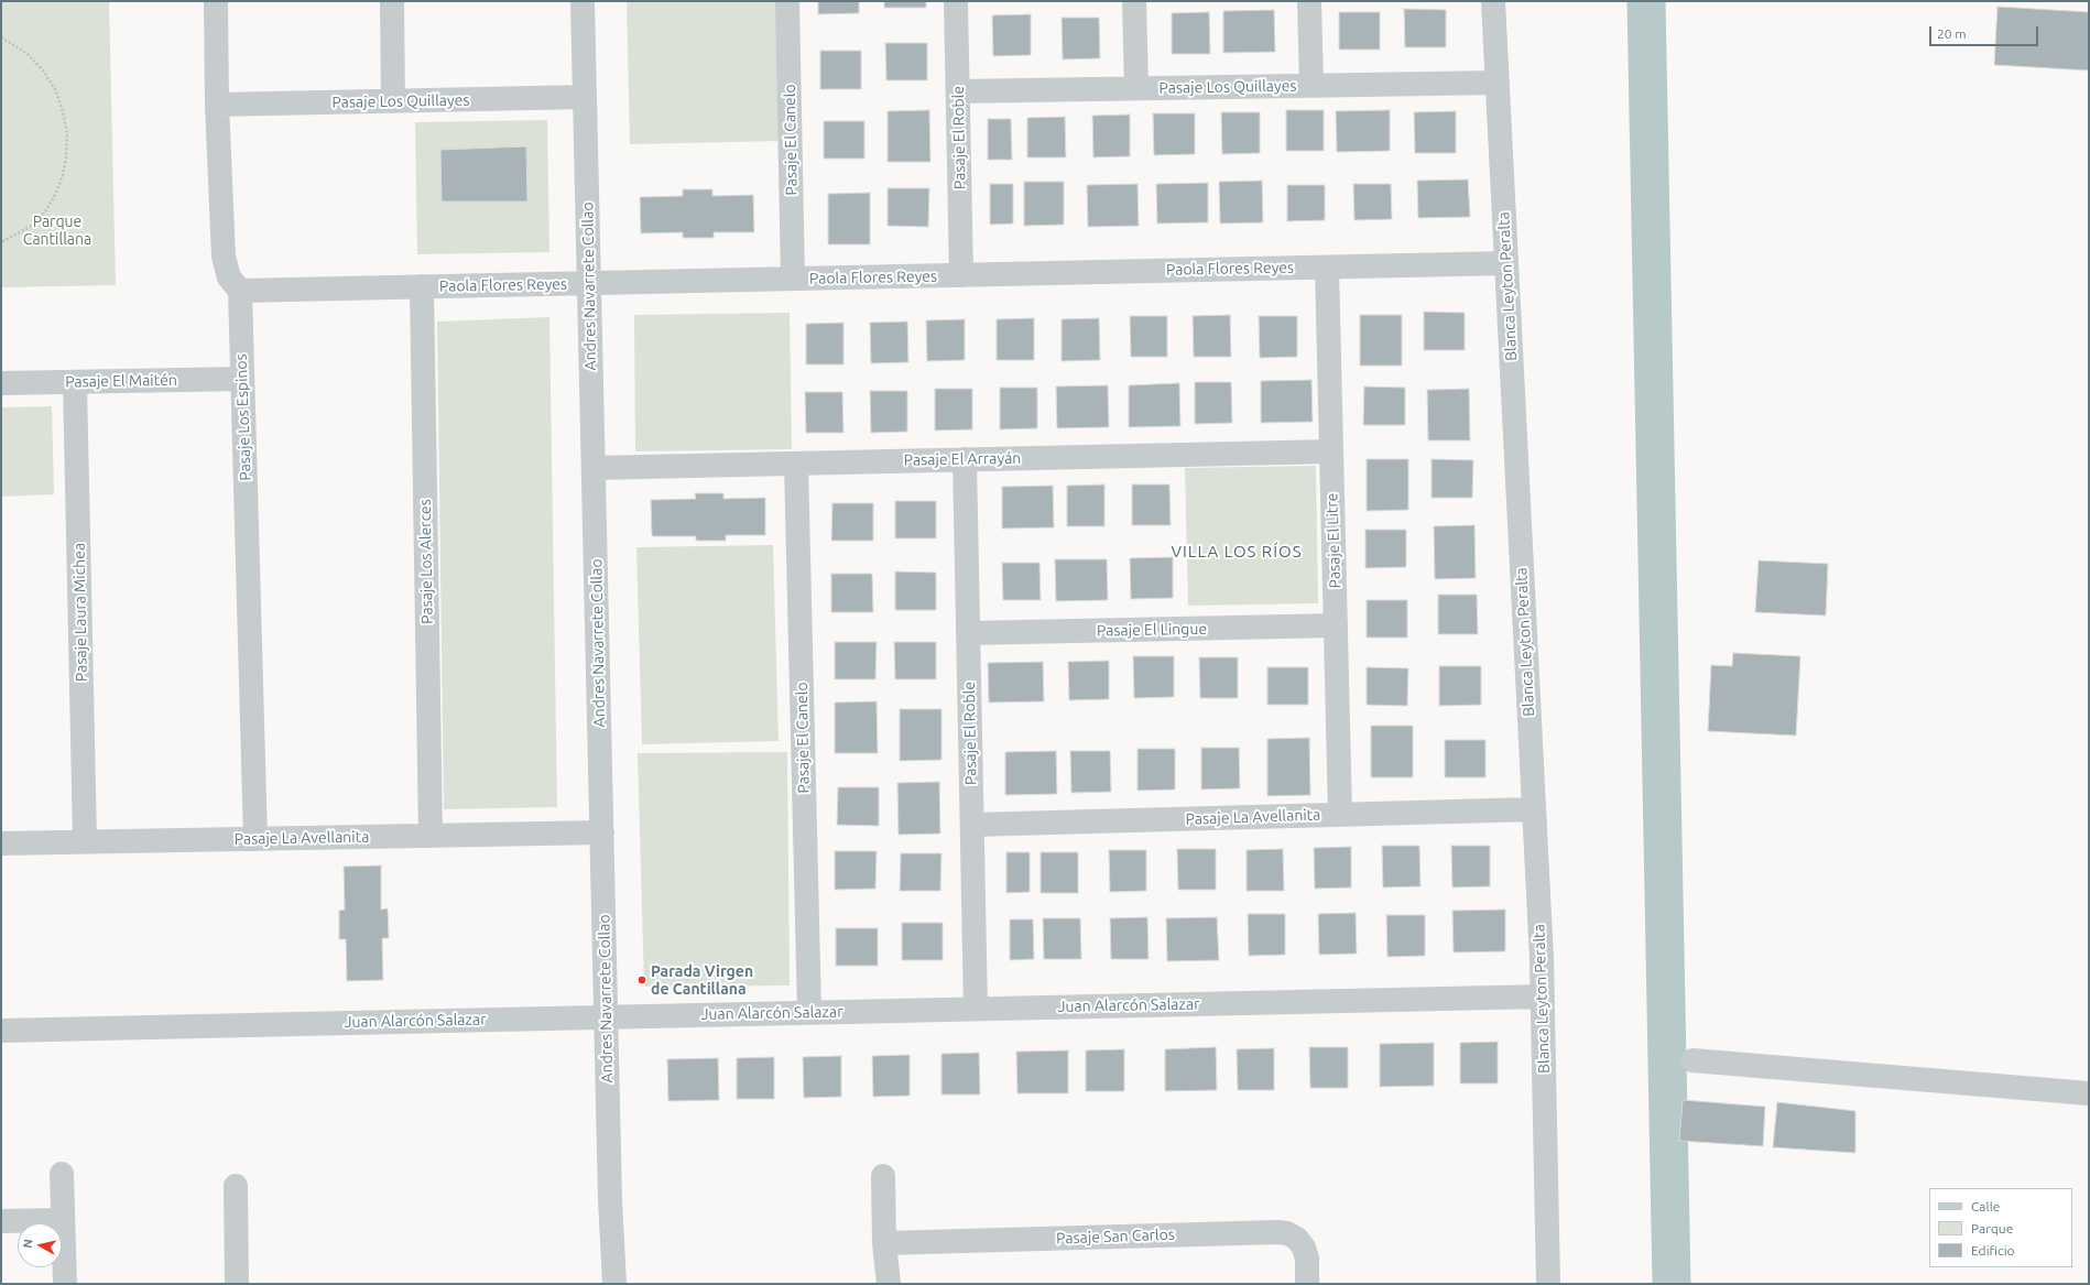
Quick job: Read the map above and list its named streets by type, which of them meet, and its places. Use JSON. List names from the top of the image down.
{
  "streets": {
    "street": [
      "Pasaje Los Quillayes",
      "Pasaje El Roble",
      "Pasaje El Canelo",
      "Paola Flores Reyes",
      "Andres Navarrete Collao",
      "Blanca Leyton Peralta",
      "Pasaje El Maitén",
      "Pasaje Los Espinos",
      "Pasaje El Arrayán",
      "Pasaje El Litre",
      "Pasaje Los Alerces",
      "Pasaje Laura Michea",
      "Pasaje El Lingue",
      "Pasaje La Avellanita",
      "Juan Alarcón Salazar",
      "Pasaje San Carlos"
    ]
  },
  "crossings": [
    ["Pasaje Los Quillayes", "Pasaje El Roble"],
    ["Pasaje Los Quillayes", "Andres Navarrete Collao"],
    ["Pasaje Los Quillayes", "Blanca Leyton Peralta"],
    ["Pasaje El Roble", "Paola Flores Reyes"],
    ["Pasaje El Roble", "Pasaje El Arrayán"],
    ["Pasaje El Roble", "Pasaje El Lingue"],
    ["Pasaje El Roble", "Pasaje La Avellanita"],
    ["Pasaje El Roble", "Juan Alarcón Salazar"],
    ["Pasaje El Canelo", "Paola Flores Reyes"],
    ["Pasaje El Canelo", "Pasaje El Arrayán"],
    ["Pasaje El Canelo", "Juan Alarcón Salazar"],
    ["Paola Flores Reyes", "Andres Navarrete Collao"],
    ["Paola Flores Reyes", "Blanca Leyton Peralta"],
    ["Paola Flores Reyes", "Pasaje Los Espinos"],
    ["Paola Flores Reyes", "Pasaje El Litre"],
    ["Paola Flores Reyes", "Pasaje Los Alerces"],
    ["Andres Navarrete Collao", "Pasaje El Arrayán"],
    ["Andres Navarrete Collao", "Pasaje La Avellanita"],
    ["Andres Navarrete Collao", "Juan Alarcón Salazar"],
    ["Blanca Leyton Peralta", "Pasaje La Avellanita"],
    ["Blanca Leyton Peralta", "Juan Alarcón Salazar"],
    ["Pasaje El Maitén", "Pasaje Los Espinos"],
    ["Pasaje El Maitén", "Pasaje Laura Michea"],
    ["Pasaje Los Espinos", "Pasaje La Avellanita"],
    ["Pasaje El Arrayán", "Pasaje El Litre"],
    ["Pasaje El Litre", "Pasaje El Lingue"],
    ["Pasaje El Litre", "Pasaje La Avellanita"],
    ["Pasaje Los Alerces", "Pasaje La Avellanita"],
    ["Pasaje Laura Michea", "Pasaje La Avellanita"]
  ],
  "districts": ["VILLA LOS RÍOS"],
  "parks": ["Parque Cantillana"],
  "places": ["Parada Virgen de Cantillana"],
  "legend": ["Calle", "Parque", "Edificio"],
  "scale_bar": "20 m",
  "north": "left"
}
